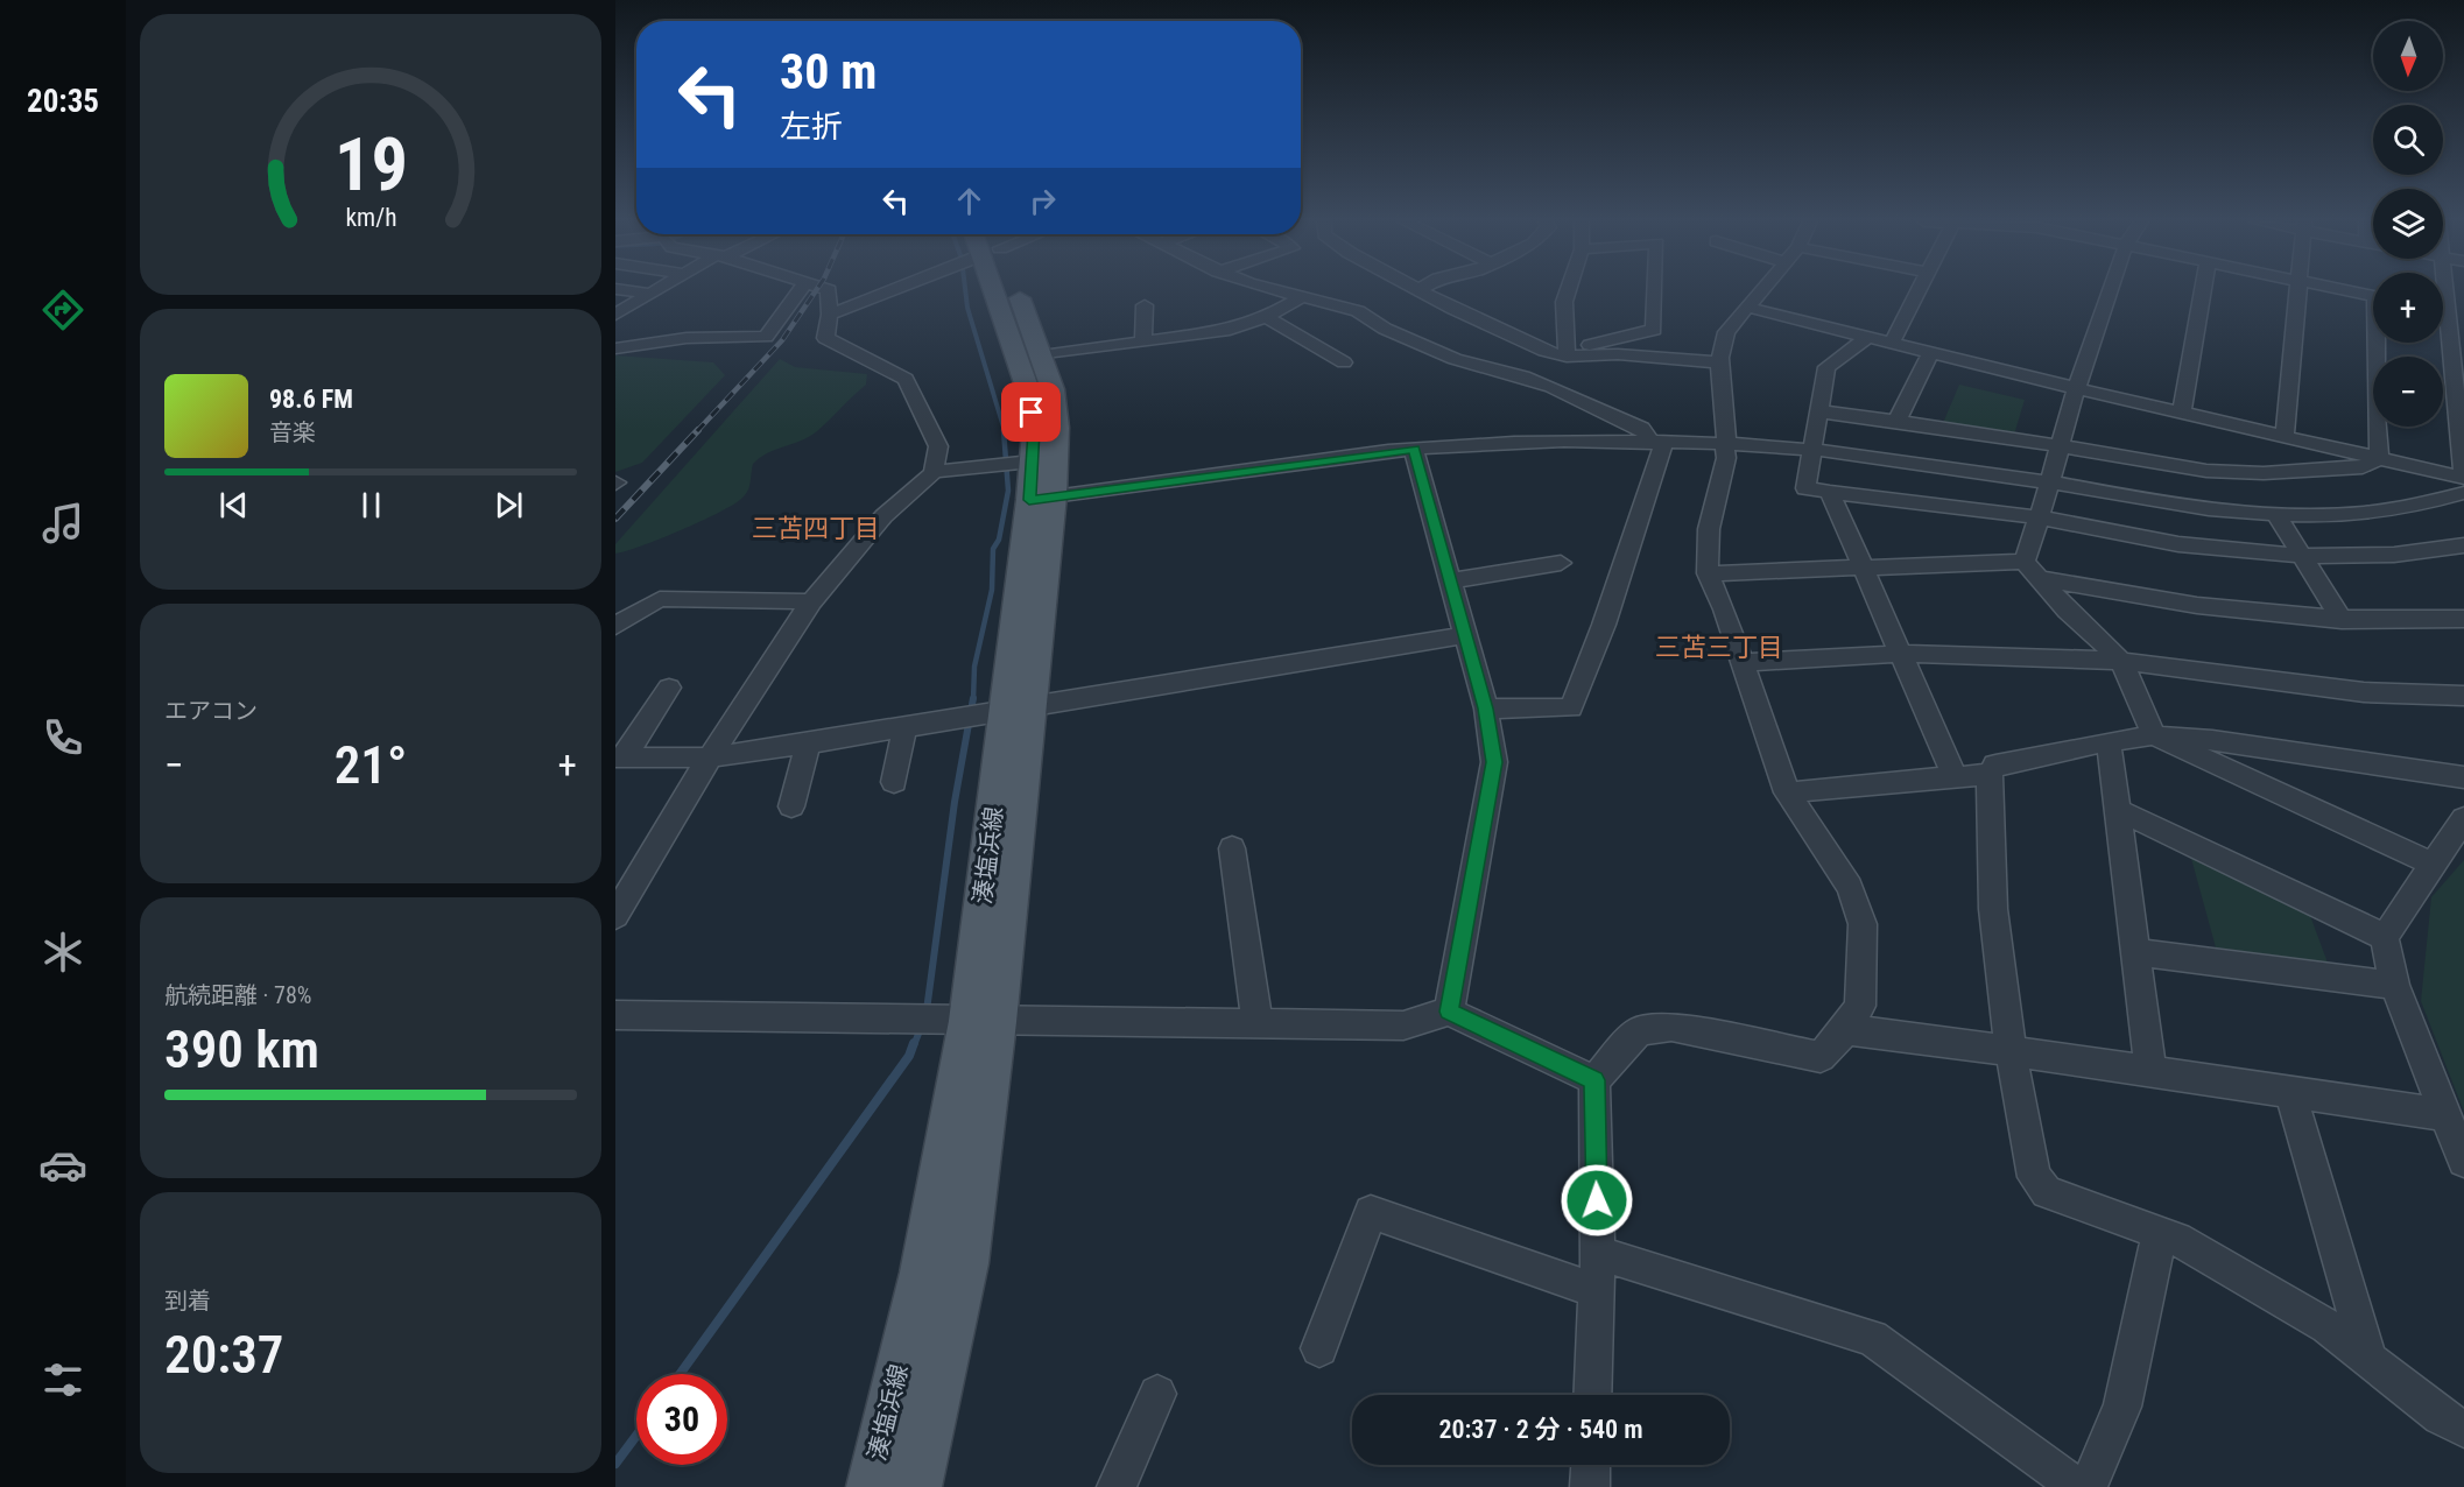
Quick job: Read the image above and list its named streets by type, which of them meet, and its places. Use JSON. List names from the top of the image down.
{
  "streets": {
    "main road": ["湊塩浜線"]
  },
  "districts": ["三苫四丁目", "三苫三丁目"],
  "north": "bottom",
  "page": {
    "tabs": "20:35",
    "map_buttons": ["+", "−"],
    "turn": ["30 m", "左折"],
    "song": ["98.6 FM", "音楽"],
    "tile": [
      "エアコン",
      ["航続距離 · 78%", "390 km"],
      ["到着", "20:37"]
    ],
    "heat": ["−", "21°", "+"],
    "limit": "30",
    "trip": "20:37 · 2 分 · 540 m",
    "gauge": ["19", "km/h"]
  }
}
